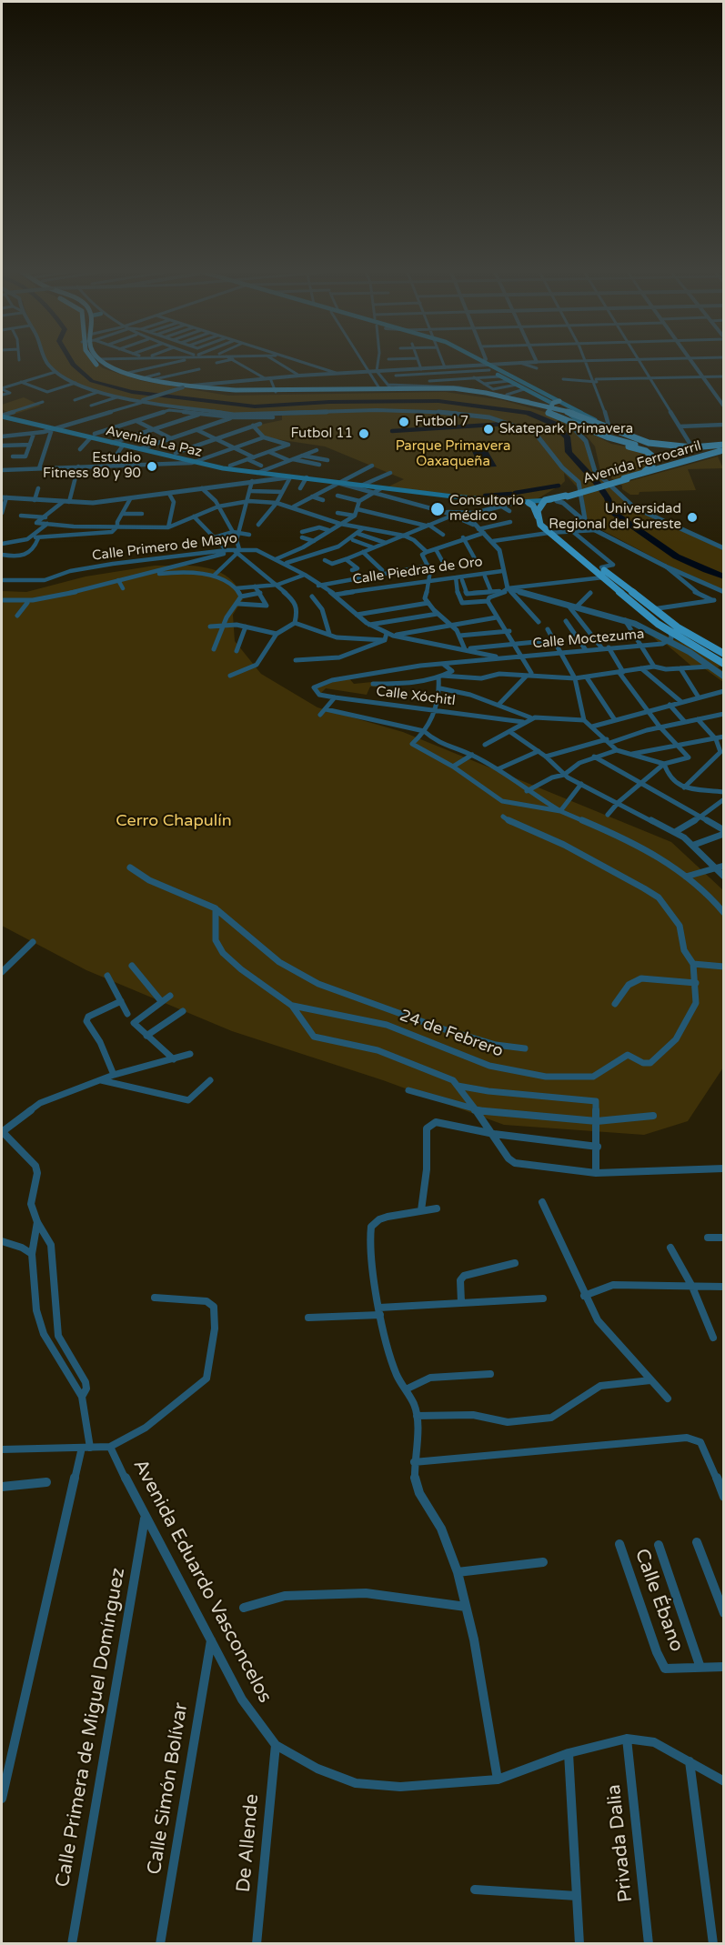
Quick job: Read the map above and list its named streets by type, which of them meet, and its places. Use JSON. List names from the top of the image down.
{
  "streets": {
    "main road": ["Avenida La Paz", "Avenida Ferrocarril"],
    "street": [
      "Calle Primero de Mayo",
      "Calle Piedras de Oro",
      "Calle Moctezuma",
      "Calle Xóchitl",
      "24 de Febrero",
      "Avenida Eduardo Vasconcelos",
      "Calle Ébano",
      "Calle Primera de Miguel Domínguez",
      "Calle Simón Bolívar",
      "De Allende",
      "Privada Dalia"
    ]
  },
  "crossings": [
    ["Calle Primero de Mayo", "Calle Piedras de Oro"],
    ["Calle Primero de Mayo", "Calle Moctezuma"],
    ["Calle Moctezuma", "Calle Xóchitl"],
    ["Avenida Eduardo Vasconcelos", "Calle Primera de Miguel Domínguez"],
    ["Avenida Eduardo Vasconcelos", "Calle Simón Bolívar"],
    ["Avenida Eduardo Vasconcelos", "De Allende"],
    ["Avenida Eduardo Vasconcelos", "Privada Dalia"]
  ],
  "parks": ["Parque Primavera Oaxaqueña", "Cerro Chapulín"],
  "places": [
    "Futbol 7",
    "Skatepark Primavera",
    "Futbol 11",
    "Estudio Fitness 80 y 90",
    "Consultorio médico",
    "Universidad Regional del Sureste"
  ]
}
